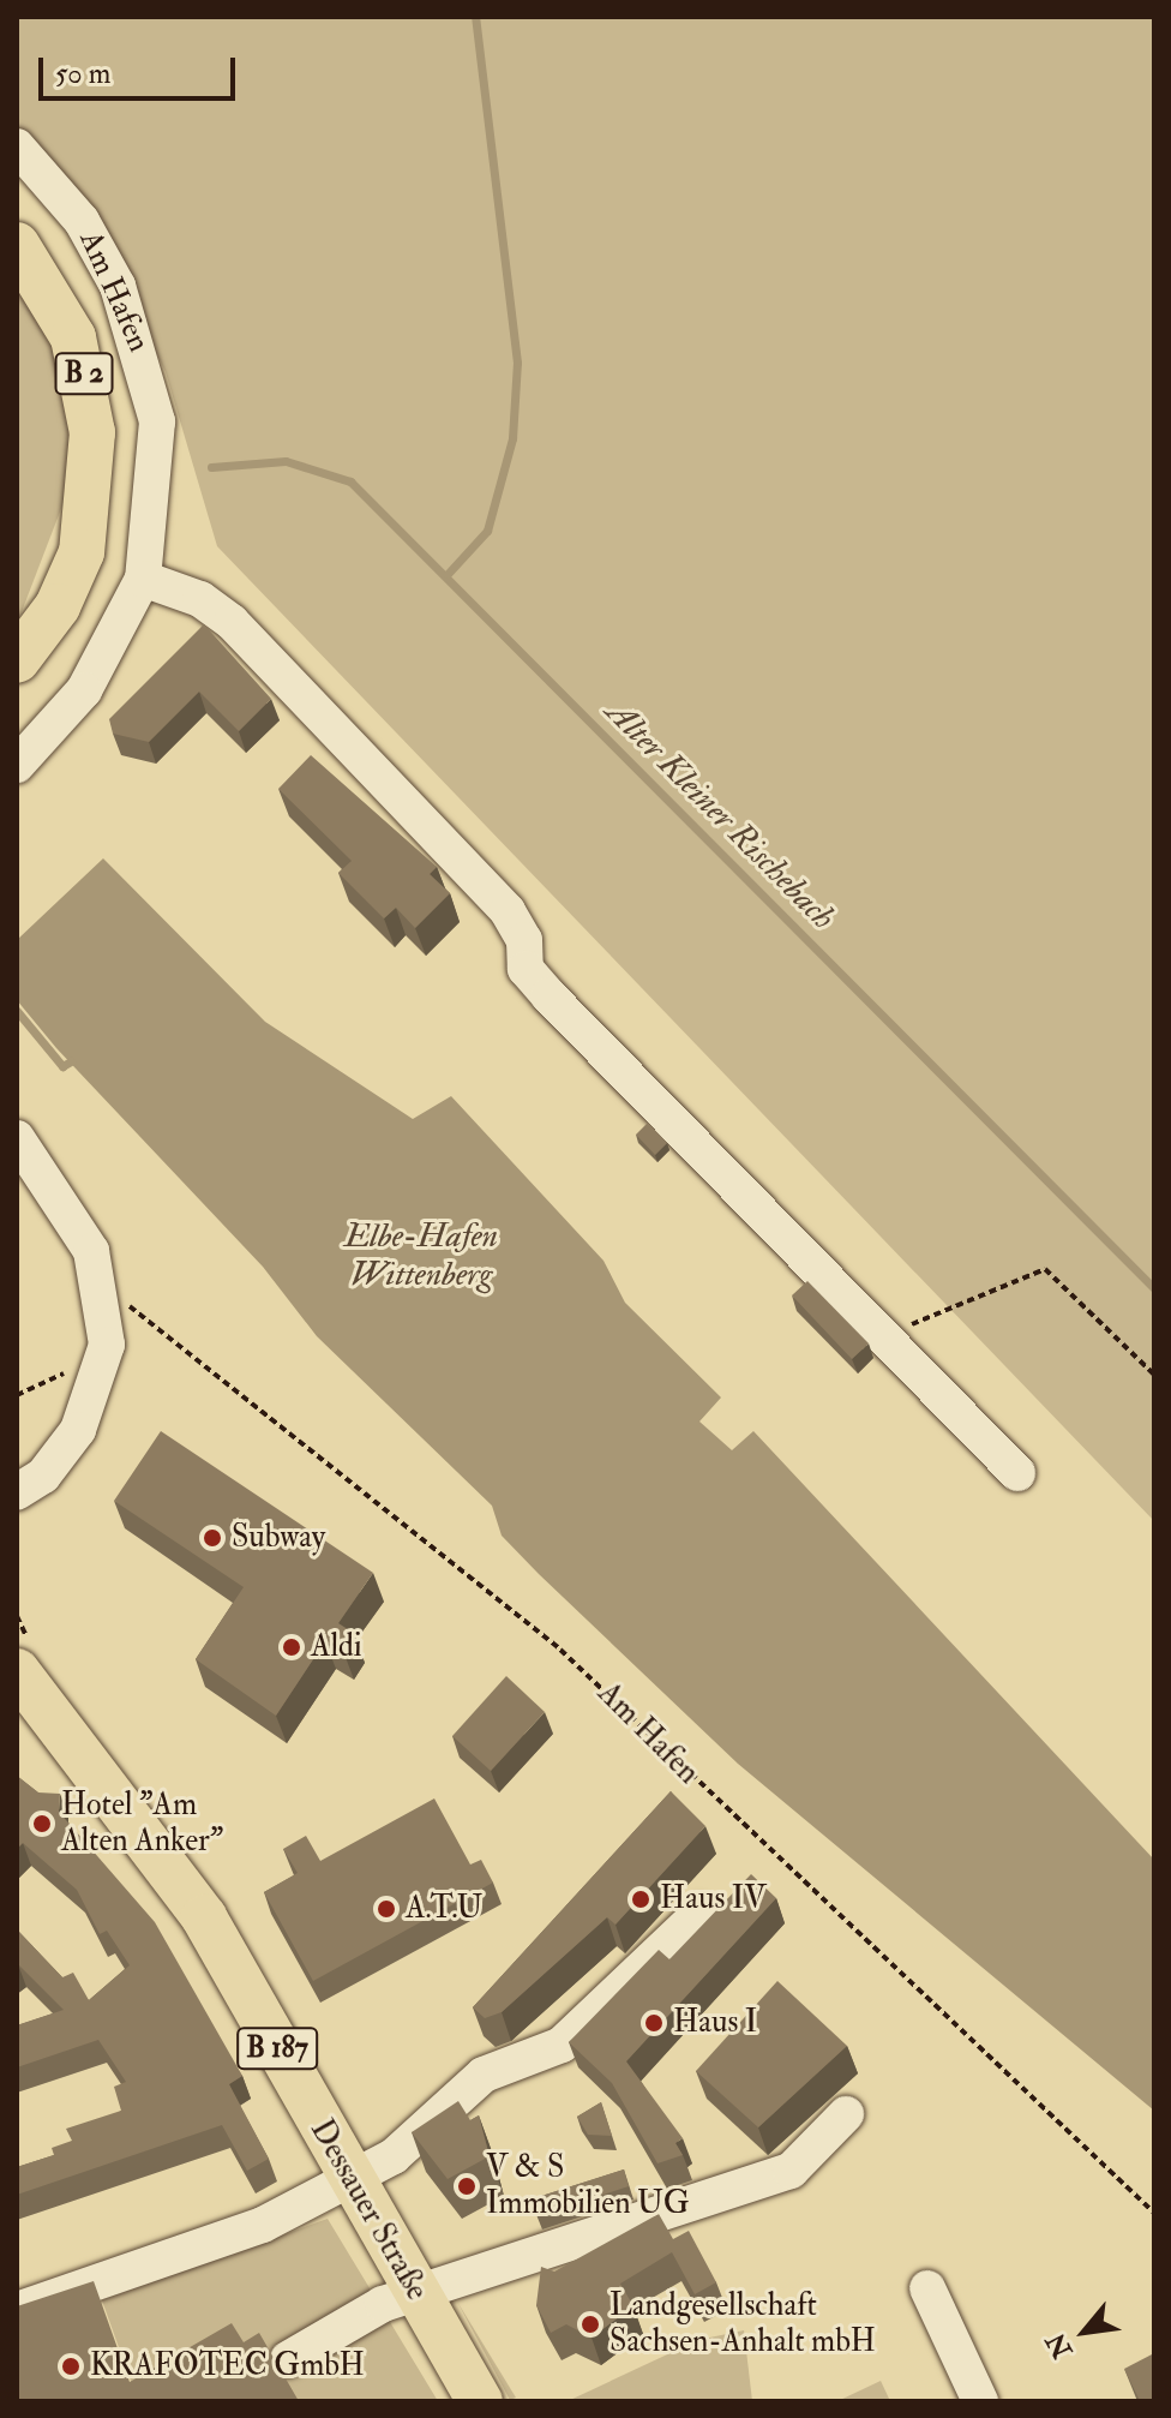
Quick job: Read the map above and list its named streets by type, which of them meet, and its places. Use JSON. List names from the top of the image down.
{
  "streets": {
    "main road": ["B 2", "B 187", "Dessauer Straße"],
    "lane": ["Am Hafen"]
  },
  "water": ["Alter Kleiner Rischebach", "Elbe-Hafen Wittenberg"],
  "places": [
    "Subway",
    "Aldi",
    "Hotel \"Am Alten Anker\"",
    "Haus IV",
    "A.T.U",
    "Haus I",
    "V & S Immobilien UG",
    "Landgesellschaft Sachsen-Anhalt mbH",
    "KRAFOTEC GmbH"
  ],
  "scale_bar": "50 m",
  "north": "bottom left"
}
